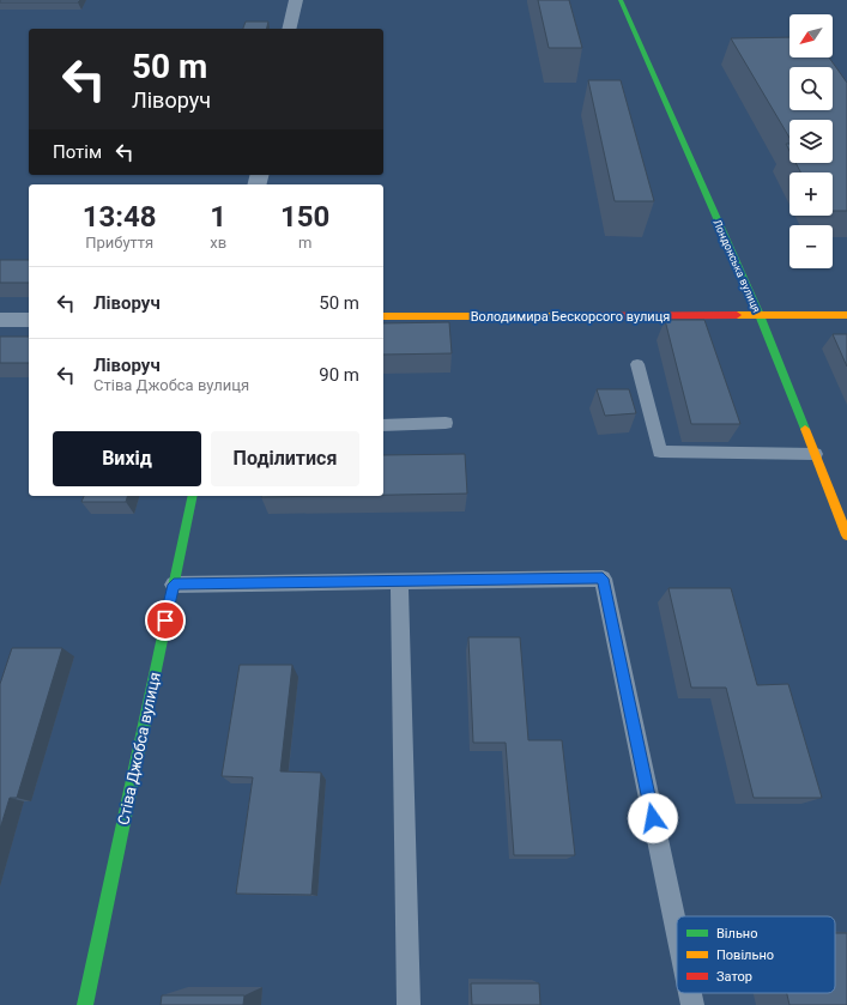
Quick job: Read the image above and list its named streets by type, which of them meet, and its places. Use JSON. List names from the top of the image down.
{
  "streets": {
    "street": ["Лондонська вулиця", "Володимира Бескорсого вулиця", "Стіва Джобса вулиця"]
  },
  "crossings": [
    ["Лондонська вулиця", "Володимира Бескорсого вулиця"]
  ],
  "legend": ["Вільно", "Повільно", "Затор"],
  "north": "bottom left",
  "page": {
    "map_buttons": ["+", "−"],
    "turn": ["50 m", "Ліворуч"],
    "then": "Потім",
    "eta": [
      "13:48",
      "Прибуття",
      "1",
      "хв",
      "150",
      "m"
    ],
    "list": [
      {
        "name": "Ліворуч",
        "value": "50 m"
      },
      {
        "name": "Ліворуч",
        "note": "Стіва Джобса вулиця",
        "value": "90 m"
      }
    ],
    "buttons": ["Вихід", "Поділитися"]
  }
}
